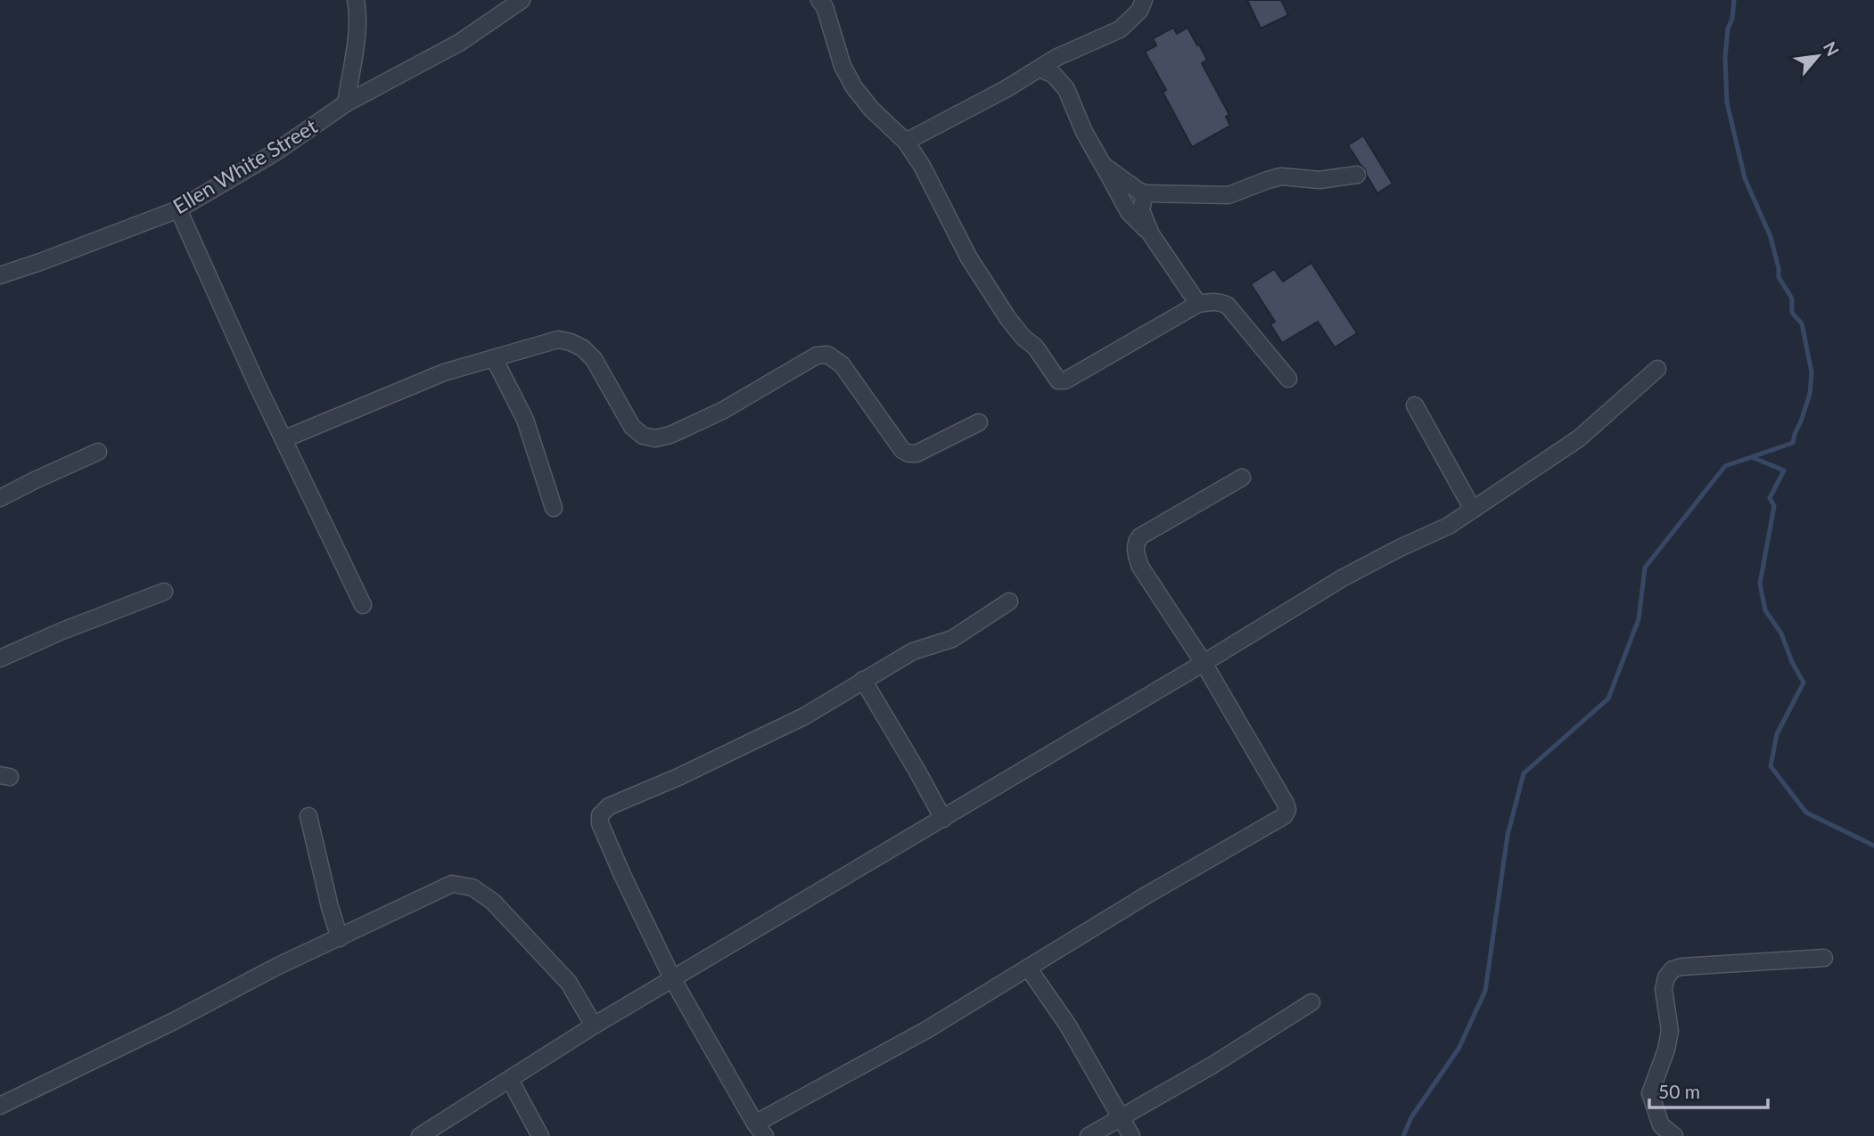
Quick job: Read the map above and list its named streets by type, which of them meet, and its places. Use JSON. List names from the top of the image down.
{
  "streets": {
    "street": ["Ellen White Street"]
  },
  "scale_bar": "50 m",
  "north": "top right"
}
